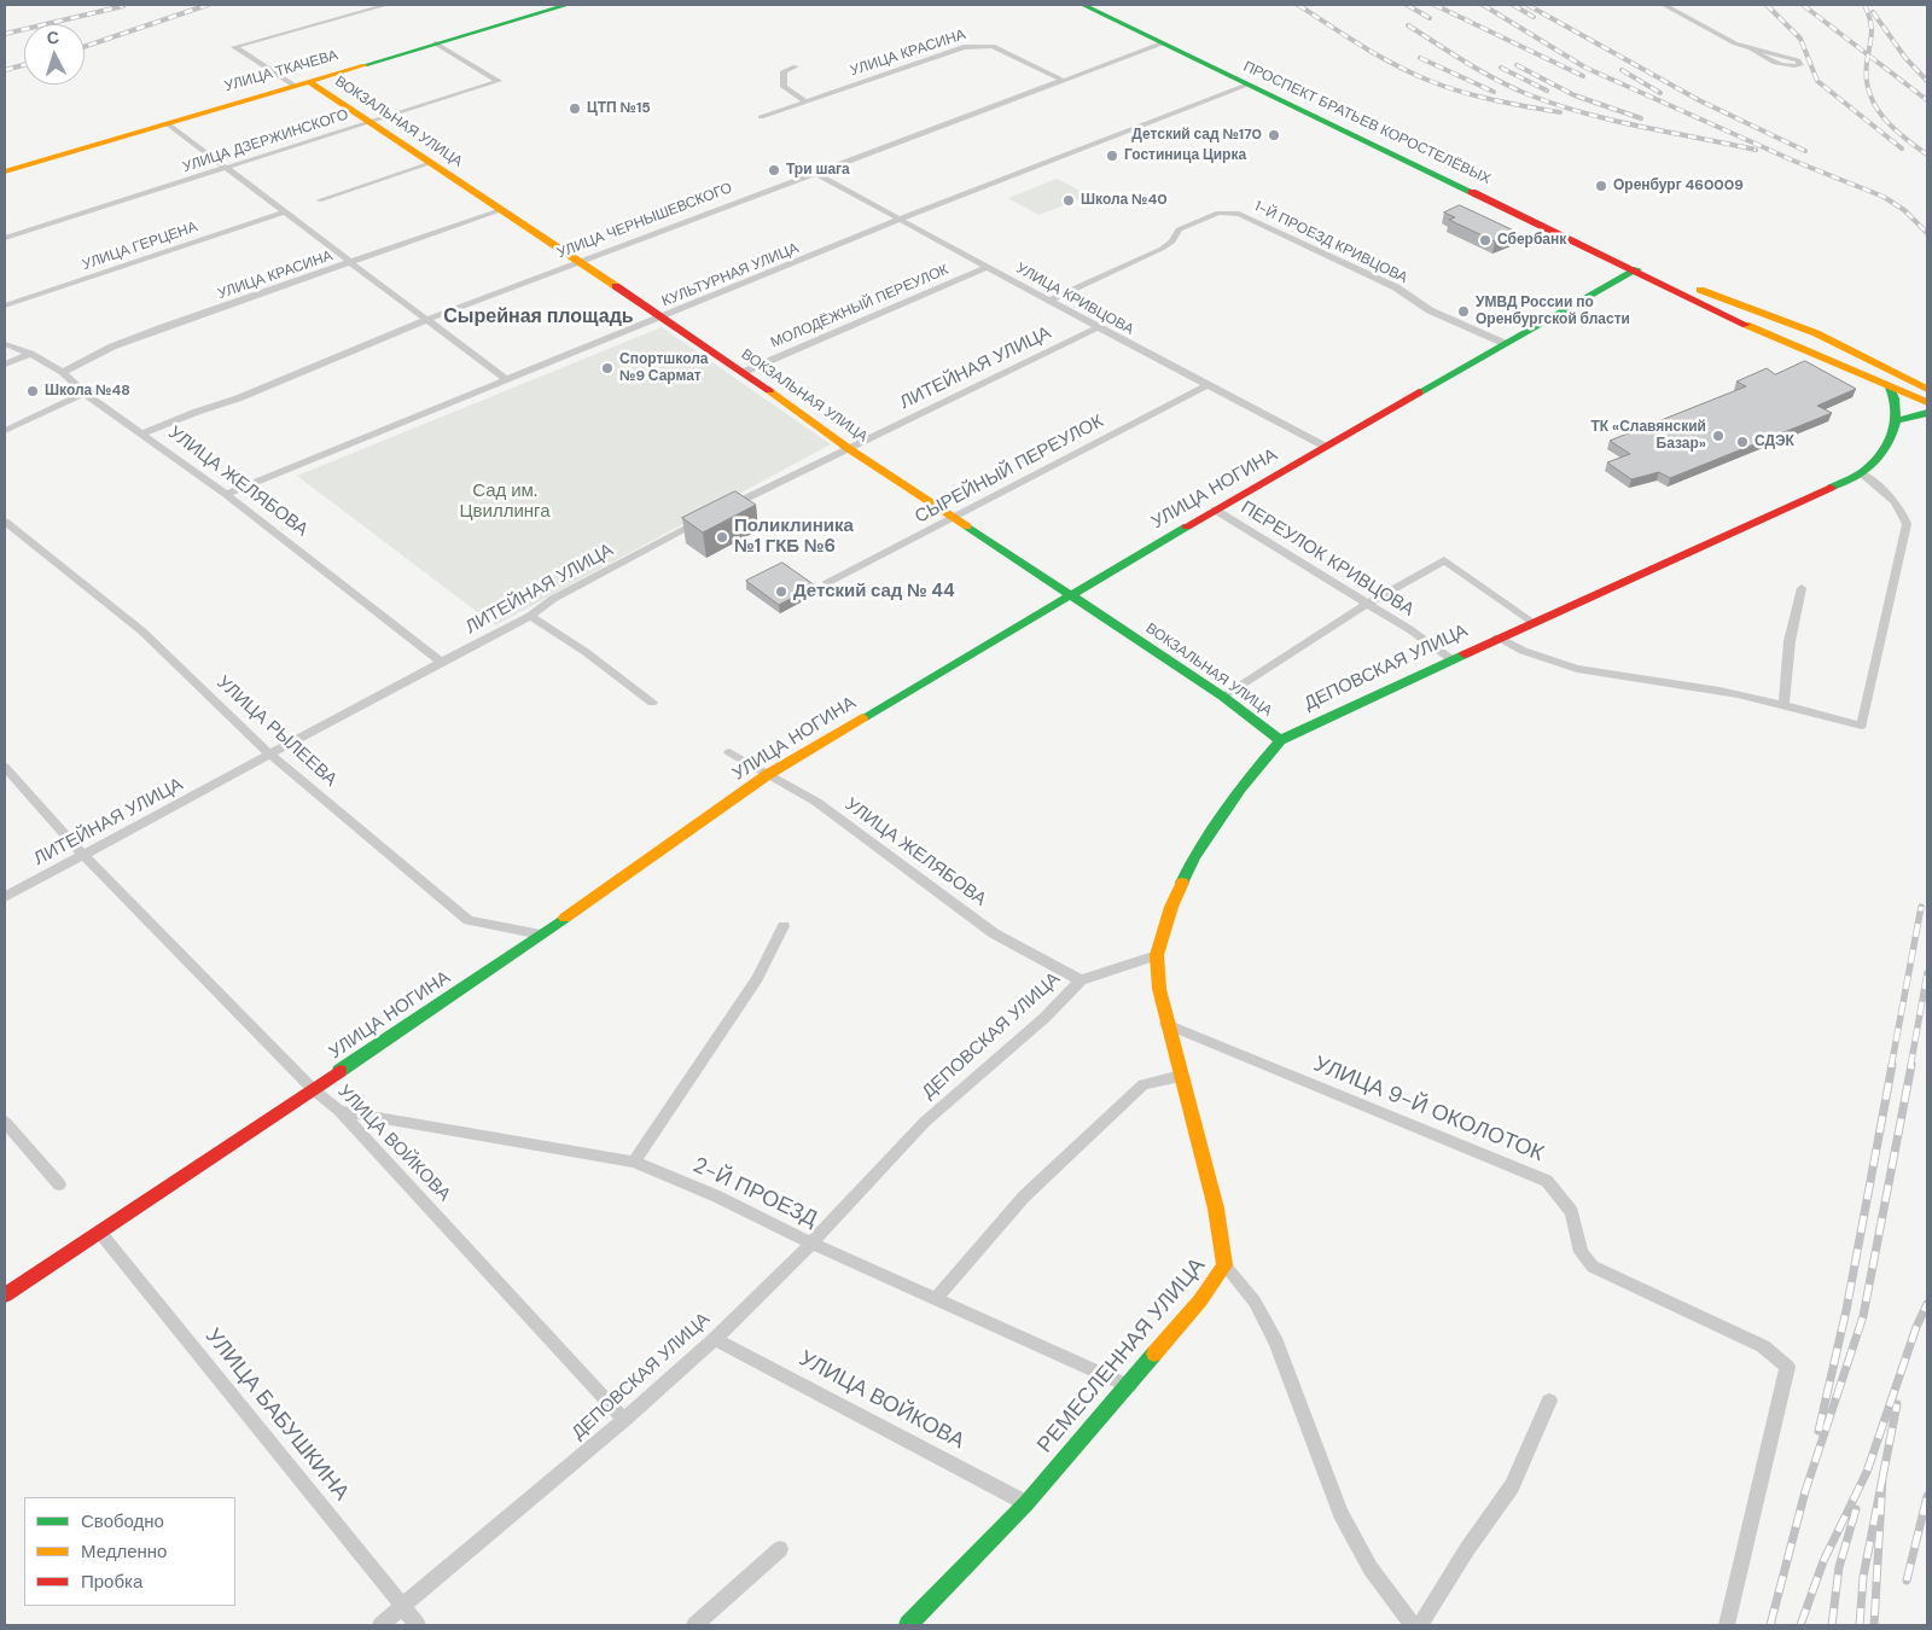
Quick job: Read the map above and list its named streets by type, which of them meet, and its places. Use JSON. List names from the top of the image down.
{
  "streets": {
    "street": [
      "УЛИЦА КРАСИНА",
      "УЛИЦА ТКАЧЕВА",
      "ВОКЗАЛЬНАЯ УЛИЦА",
      "ПРОСПЕКТ БРАТЬЕВ КОРОСТЕЛЁВЫХ",
      "УЛИЦА ДЗЕРЖИНСКОГО",
      "УЛИЦА ЧЕРНЫШЕВСКОГО",
      "1-Й ПРОЕЗД КРИВЦОВА",
      "УЛИЦА ГЕРЦЕНА",
      "КУЛЬТУРНАЯ УЛИЦА",
      "УЛИЦА КРИВЦОВА",
      "МОЛОДЁЖНЫЙ ПЕРЕУЛОК",
      "ЛИТЕЙНАЯ УЛИЦА",
      "СЫРЕЙНЫЙ ПЕРЕУЛОК",
      "УЛИЦА ЖЕЛЯБОВА",
      "УЛИЦА НОГИНА",
      "ПЕРЕУЛОК КРИВЦОВА",
      "ДЕПОВСКАЯ УЛИЦА",
      "УЛИЦА РЫЛЕЕВА",
      "УЛИЦА 9-Й ОКОЛОТОК",
      "УЛИЦА ВОЙКОВА",
      "2-Й ПРОЕЗД",
      "РЕМЕСЛЕННАЯ УЛИЦА",
      "УЛИЦА БАБУШКИНА"
    ]
  },
  "crossings": [
    ["УЛИЦА КРАСИНА", "ВОКЗАЛЬНАЯ УЛИЦА"],
    ["УЛИЦА КРАСИНА", "УЛИЦА ЧЕРНЫШЕВСКОГО"],
    ["УЛИЦА КРАСИНА", "УЛИЦА ЖЕЛЯБОВА"],
    ["УЛИЦА ТКАЧЕВА", "ВОКЗАЛЬНАЯ УЛИЦА"],
    ["УЛИЦА ТКАЧЕВА", "УЛИЦА ДЗЕРЖИНСКОГО"],
    ["ВОКЗАЛЬНАЯ УЛИЦА", "УЛИЦА ДЗЕРЖИНСКОГО"],
    ["ВОКЗАЛЬНАЯ УЛИЦА", "УЛИЦА ЧЕРНЫШЕВСКОГО"],
    ["ВОКЗАЛЬНАЯ УЛИЦА", "КУЛЬТУРНАЯ УЛИЦА"],
    ["ВОКЗАЛЬНАЯ УЛИЦА", "МОЛОДЁЖНЫЙ ПЕРЕУЛОК"],
    ["ВОКЗАЛЬНАЯ УЛИЦА", "ЛИТЕЙНАЯ УЛИЦА"],
    ["ВОКЗАЛЬНАЯ УЛИЦА", "СЫРЕЙНЫЙ ПЕРЕУЛОК"],
    ["ВОКЗАЛЬНАЯ УЛИЦА", "УЛИЦА НОГИНА"],
    ["ВОКЗАЛЬНАЯ УЛИЦА", "ДЕПОВСКАЯ УЛИЦА"],
    ["ПРОСПЕКТ БРАТЬЕВ КОРОСТЕЛЁВЫХ", "УЛИЦА ЧЕРНЫШЕВСКОГО"],
    ["ПРОСПЕКТ БРАТЬЕВ КОРОСТЕЛЁВЫХ", "КУЛЬТУРНАЯ УЛИЦА"],
    ["ПРОСПЕКТ БРАТЬЕВ КОРОСТЕЛЁВЫХ", "УЛИЦА НОГИНА"],
    ["УЛИЦА ЧЕРНЫШЕВСКОГО", "УЛИЦА КРИВЦОВА"],
    ["УЛИЦА ЧЕРНЫШЕВСКОГО", "УЛИЦА ЖЕЛЯБОВА"],
    ["1-Й ПРОЕЗД КРИВЦОВА", "УЛИЦА КРИВЦОВА"],
    ["1-Й ПРОЕЗД КРИВЦОВА", "УЛИЦА НОГИНА"],
    ["КУЛЬТУРНАЯ УЛИЦА", "УЛИЦА КРИВЦОВА"],
    ["КУЛЬТУРНАЯ УЛИЦА", "УЛИЦА ЖЕЛЯБОВА"],
    ["УЛИЦА КРИВЦОВА", "МОЛОДЁЖНЫЙ ПЕРЕУЛОК"],
    ["УЛИЦА КРИВЦОВА", "ЛИТЕЙНАЯ УЛИЦА"],
    ["УЛИЦА КРИВЦОВА", "СЫРЕЙНЫЙ ПЕРЕУЛОК"],
    ["УЛИЦА КРИВЦОВА", "УЛИЦА НОГИНА"],
    ["ЛИТЕЙНАЯ УЛИЦА", "УЛИЦА ЖЕЛЯБОВА"],
    ["ЛИТЕЙНАЯ УЛИЦА", "УЛИЦА РЫЛЕЕВА"],
    ["ЛИТЕЙНАЯ УЛИЦА", "УЛИЦА ВОЙКОВА"],
    ["УЛИЦА ЖЕЛЯБОВА", "УЛИЦА НОГИНА"],
    ["УЛИЦА ЖЕЛЯБОВА", "ДЕПОВСКАЯ УЛИЦА"],
    ["УЛИЦА НОГИНА", "ПЕРЕУЛОК КРИВЦОВА"],
    ["УЛИЦА НОГИНА", "УЛИЦА РЫЛЕЕВА"],
    ["УЛИЦА НОГИНА", "УЛИЦА ВОЙКОВА"],
    ["УЛИЦА НОГИНА", "УЛИЦА БАБУШКИНА"],
    ["ПЕРЕУЛОК КРИВЦОВА", "ДЕПОВСКАЯ УЛИЦА"],
    ["ДЕПОВСКАЯ УЛИЦА", "УЛИЦА ВОЙКОВА"],
    ["ДЕПОВСКАЯ УЛИЦА", "2-Й ПРОЕЗД"],
    ["ДЕПОВСКАЯ УЛИЦА", "РЕМЕСЛЕННАЯ УЛИЦА"],
    ["ДЕПОВСКАЯ УЛИЦА", "УЛИЦА БАБУШКИНА"],
    ["УЛИЦА 9-Й ОКОЛОТОК", "РЕМЕСЛЕННАЯ УЛИЦА"],
    ["УЛИЦА ВОЙКОВА", "2-Й ПРОЕЗД"],
    ["УЛИЦА ВОЙКОВА", "РЕМЕСЛЕННАЯ УЛИЦА"],
    ["2-Й ПРОЕЗД", "РЕМЕСЛЕННАЯ УЛИЦА"]
  ],
  "districts": ["Сырейная площадь"],
  "parks": ["Сад им. Цвиллинга"],
  "places": [
    "ЦТП №15",
    "Детский сад №170",
    "Гостиница Цирка",
    "Три шага",
    "Оренбург 460009",
    "Школа №40",
    "Сбербанк",
    "УМВД России по Оренбургской бласти",
    "Спортшкола №9 Сармат",
    "Школа №48",
    "ТК «Славянский Базар»",
    "СДЭК",
    "Поликлиника №1 ГКБ №6",
    "Детский сад № 44"
  ],
  "legend": ["Свободно", "Медленно", "Пробка"],
  "north": "top"
}
